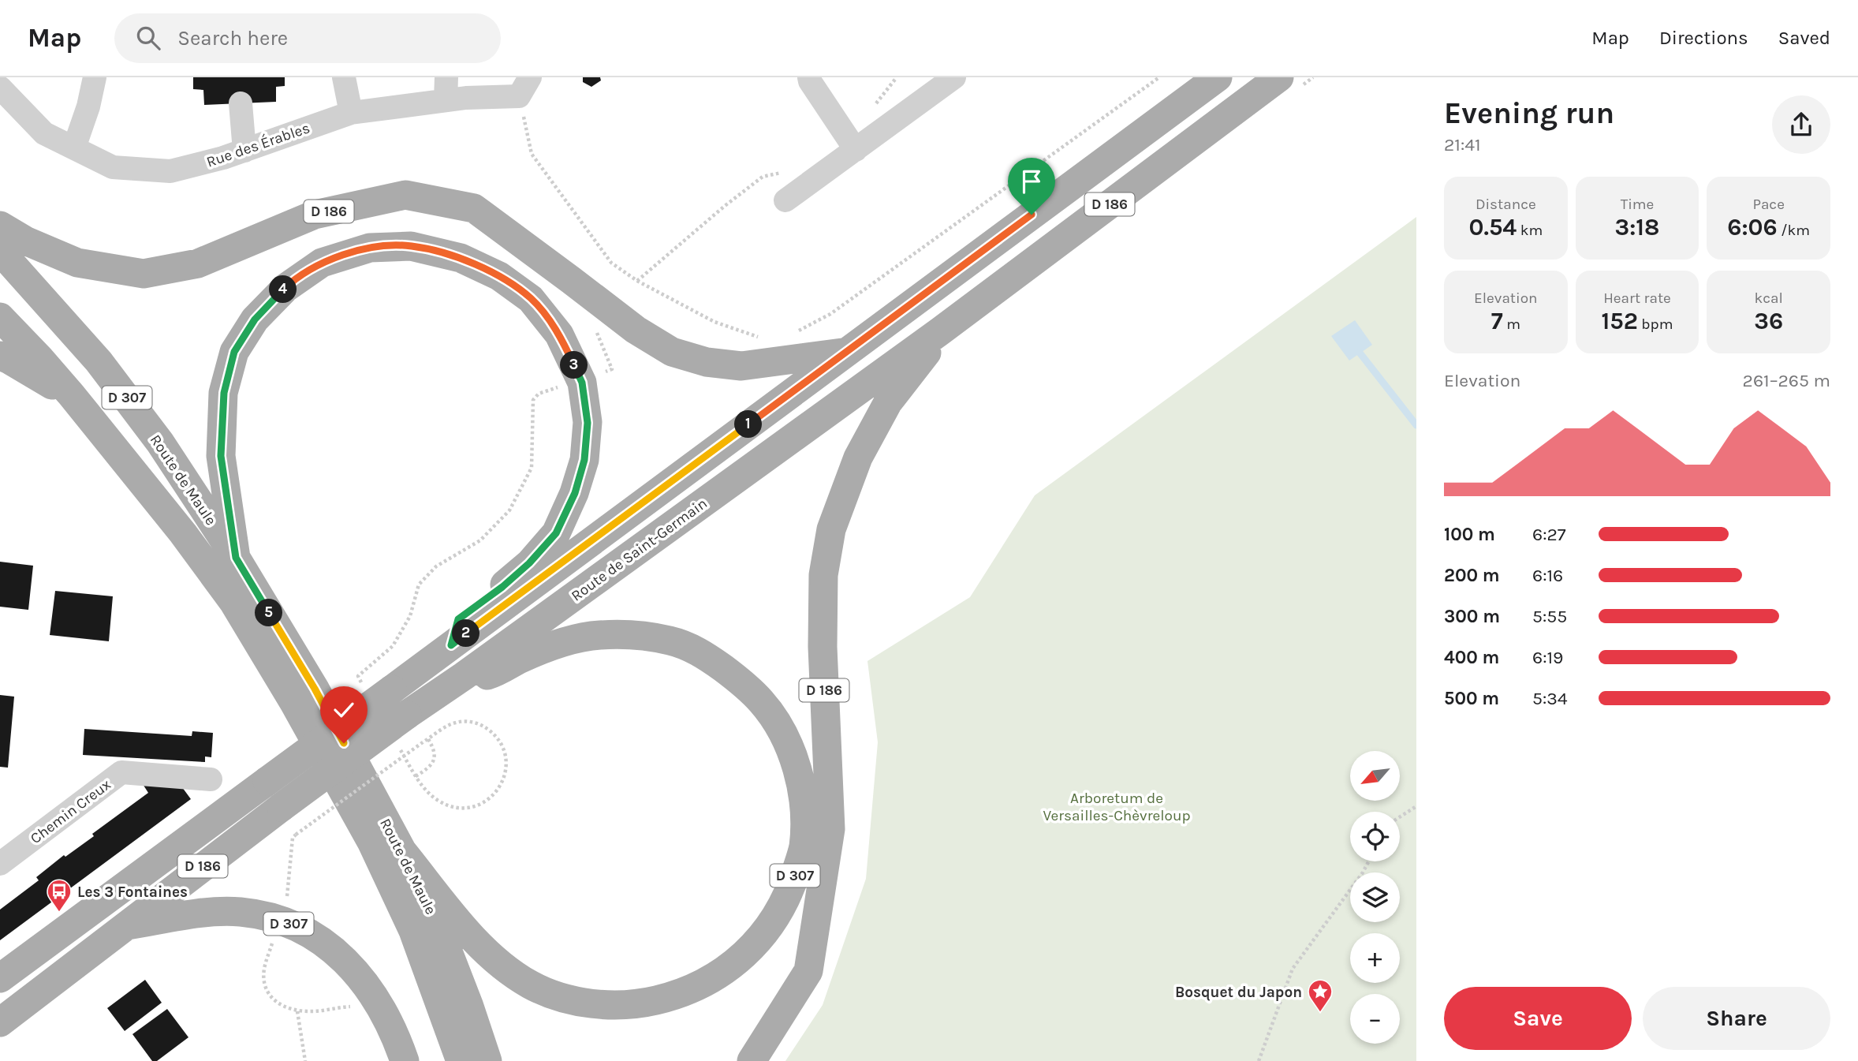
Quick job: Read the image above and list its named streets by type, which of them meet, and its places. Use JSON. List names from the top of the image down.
{
  "streets": {
    "main road": [
      "D 186",
      "D 307",
      "Route de Maule",
      "Route de Saint-Germain"
    ],
    "street": ["Rue des Érables", "Chemin Creux"]
  },
  "crossings": [
    ["D 186", "Route de Saint-Germain"],
    ["D 307", "Route de Maule"],
    ["D 307", "Route de Saint-Germain"]
  ],
  "parks": ["Arboretum de Versailles-Chèvreloup"],
  "places": {
    "bus stop": ["Les 3 Fontaines"],
    "place": ["Bosquet du Japon"]
  },
  "north": "bottom left",
  "page": {
    "header": "Map",
    "search": "Search here",
    "nav": ["Map", "Directions", "Saved"],
    "heading": ["Evening run", "21:41"],
    "stats": [
      ["Distance", "0.54 km"],
      ["Time", "3:18"],
      ["Pace", "6:06 /km"],
      ["Elevation", "7 m"],
      ["Heart rate", "152 bpm"],
      ["kcal", "36"]
    ],
    "pins": [
      "4",
      "3",
      "1",
      "5",
      "2"
    ],
    "chart": ["Elevation", "261–265 m"],
    "list": [
      {
        "name": "100 m",
        "note": "6:27"
      },
      {
        "name": "200 m",
        "note": "6:16"
      },
      {
        "name": "300 m",
        "note": "5:55"
      },
      {
        "name": "400 m",
        "note": "6:19"
      },
      {
        "name": "500 m",
        "note": "5:34"
      }
    ],
    "map_buttons": ["+", "−"],
    "buttons": ["Save", "Share"]
  }
}
